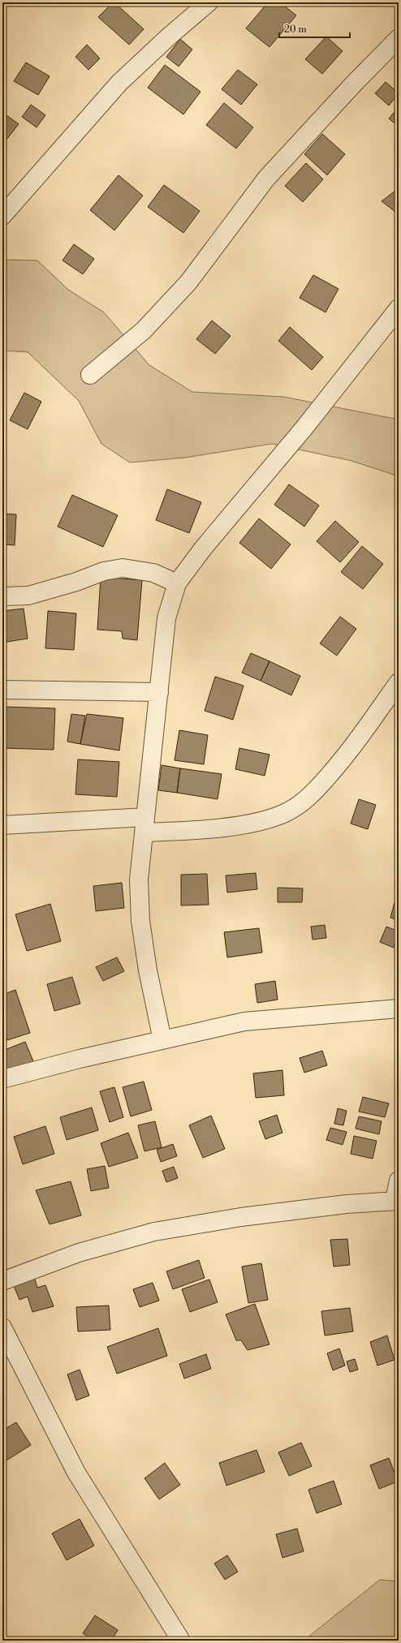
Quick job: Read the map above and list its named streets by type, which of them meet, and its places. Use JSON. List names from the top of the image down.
{
  "scale_bar": "20 m"
}
